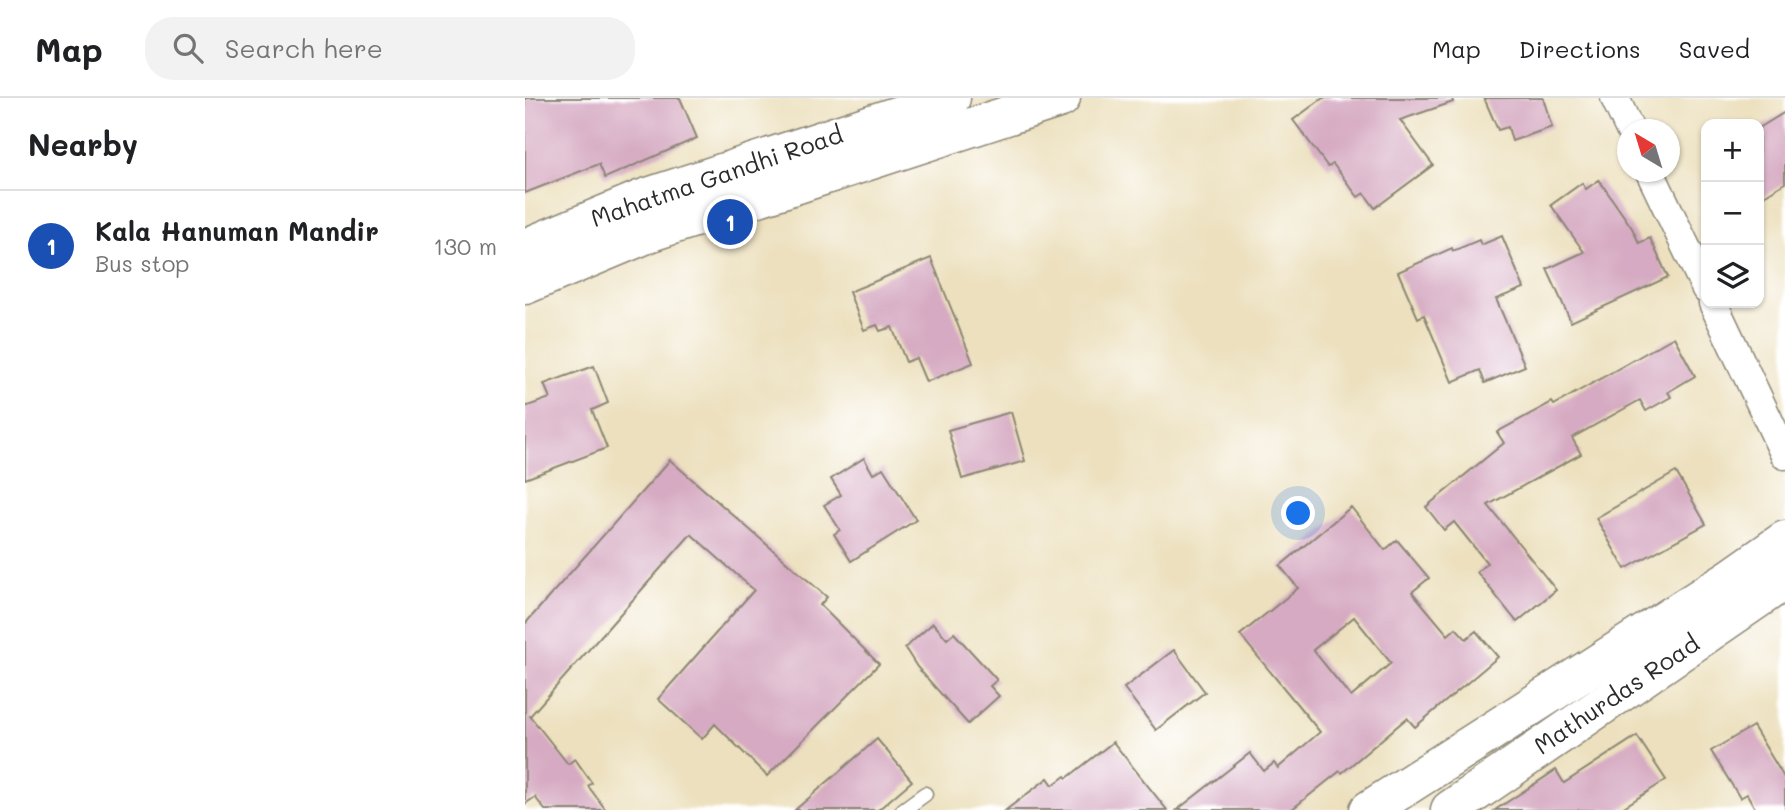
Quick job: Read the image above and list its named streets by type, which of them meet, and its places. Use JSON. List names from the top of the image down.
{
  "streets": {
    "main road": ["Mahatma Gandhi Road", "Mathurdas Road"]
  },
  "north": "top left",
  "page": {
    "header": "Map",
    "search": "Search here",
    "nav": ["Map", "Directions", "Saved"],
    "heading": "Nearby",
    "map_buttons": ["+", "−"],
    "list": [
      {
        "mark": "1",
        "name": "Kala Hanuman Mandir",
        "note": "Bus stop",
        "value": "130 m"
      }
    ],
    "pins": "1"
  }
}
